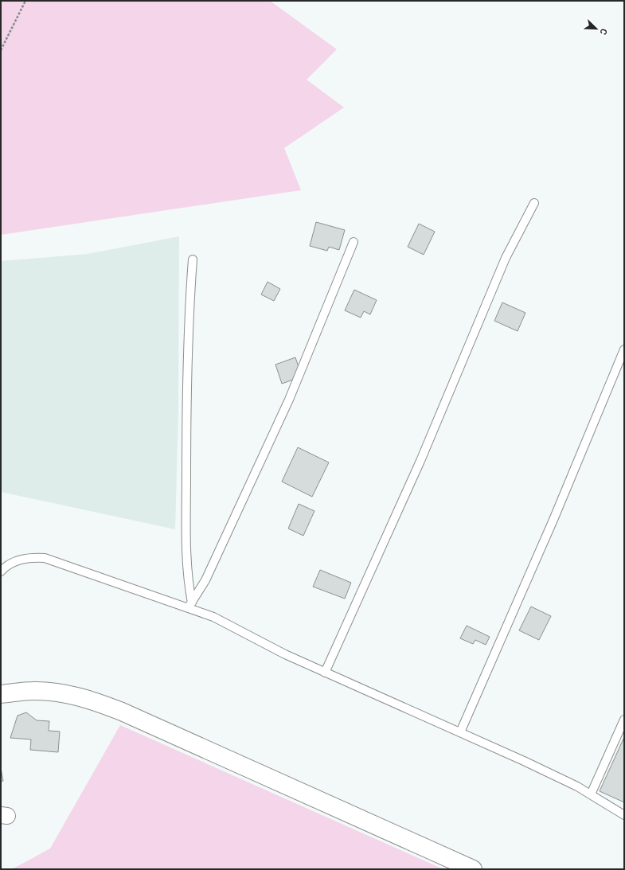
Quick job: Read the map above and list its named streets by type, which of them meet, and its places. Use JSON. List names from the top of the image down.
{
  "north": "bottom right"
}
